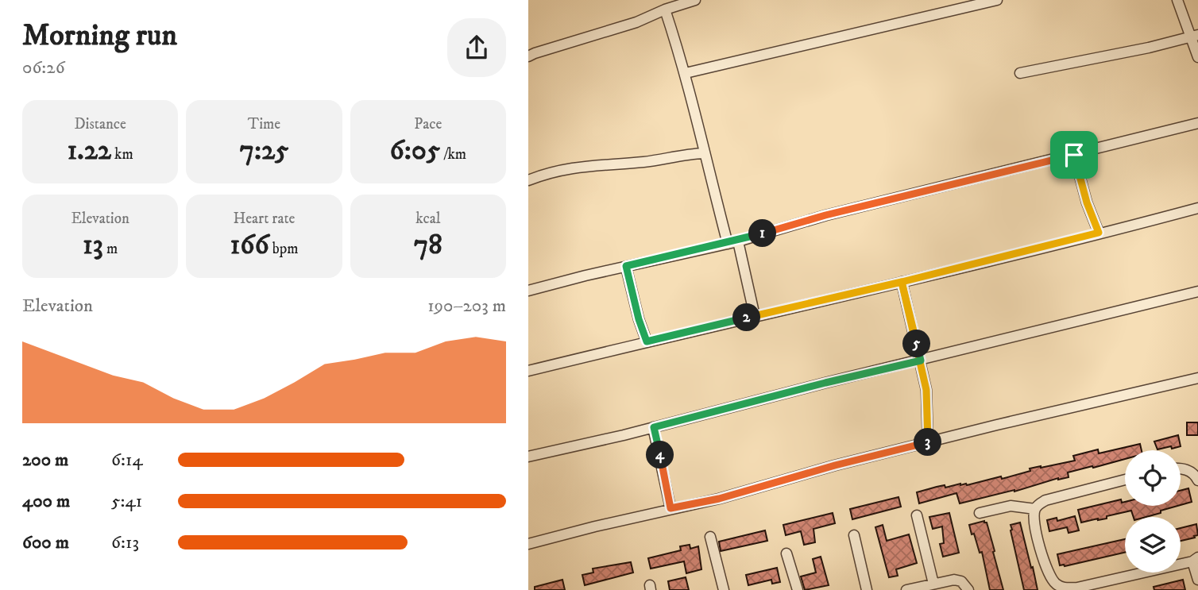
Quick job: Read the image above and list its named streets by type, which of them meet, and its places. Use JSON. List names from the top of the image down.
{
  "page": {
    "heading": ["Morning run", "06:26"],
    "stats": [
      ["Distance", "1.22 km"],
      ["Time", "7:25"],
      ["Pace", "6:05 /km"],
      ["Elevation", "13 m"],
      ["Heart rate", "166 bpm"],
      ["kcal", "78"]
    ],
    "pins": [
      "1",
      "2",
      "5",
      "3",
      "4"
    ],
    "chart": ["Elevation", "190–203 m"],
    "list": [
      {
        "name": "200 m",
        "note": "6:14"
      },
      {
        "name": "400 m",
        "note": "5:41"
      },
      {
        "name": "600 m",
        "note": "6:13"
      }
    ]
  }
}
